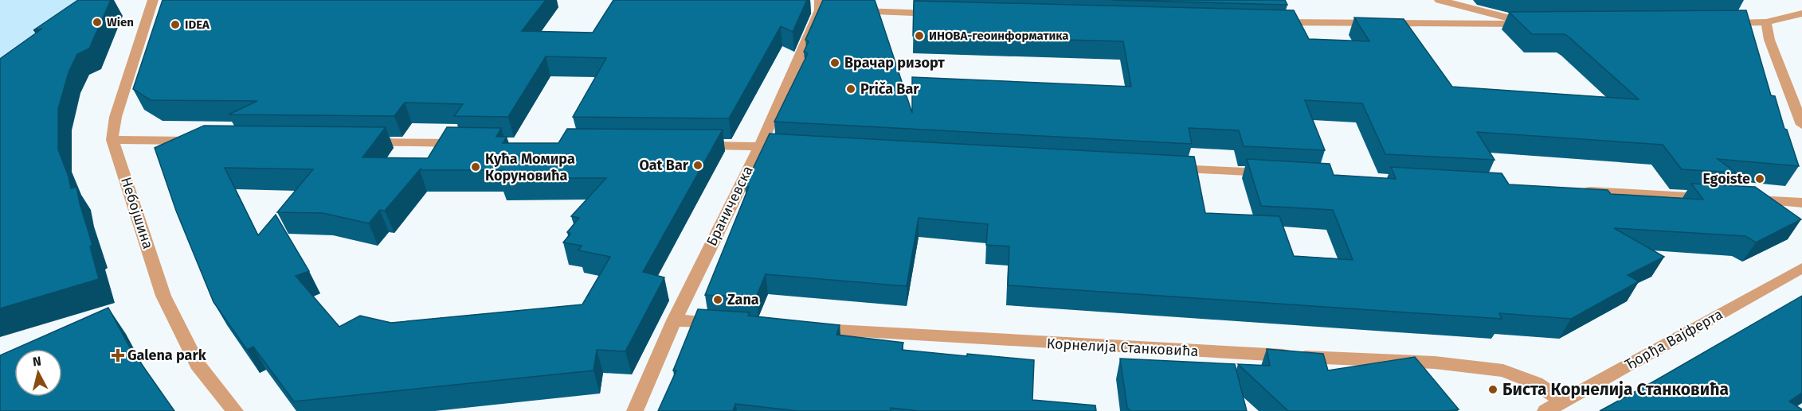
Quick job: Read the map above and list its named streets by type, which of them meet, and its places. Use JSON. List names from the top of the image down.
{
  "streets": {
    "street": [
      "Браничевска",
      "Небојшина",
      "Ђорђа Вајферта",
      "Корнелија Станковића"
    ]
  },
  "crossings": [
    ["Ђорђа Вајферта", "Корнелија Станковића"]
  ],
  "places": {
    "other": [
      "Wien",
      "IDEA",
      "ИНОВА-геоинформатика",
      "Врачар ризорт",
      "Priča Bar",
      "Oat Bar",
      "Кућа Момира Коруновића",
      "Egoiste",
      "Zana",
      "Биста Корнелија Станковића"
    ],
    "health": ["Galena park"]
  },
  "north": "top"
}
